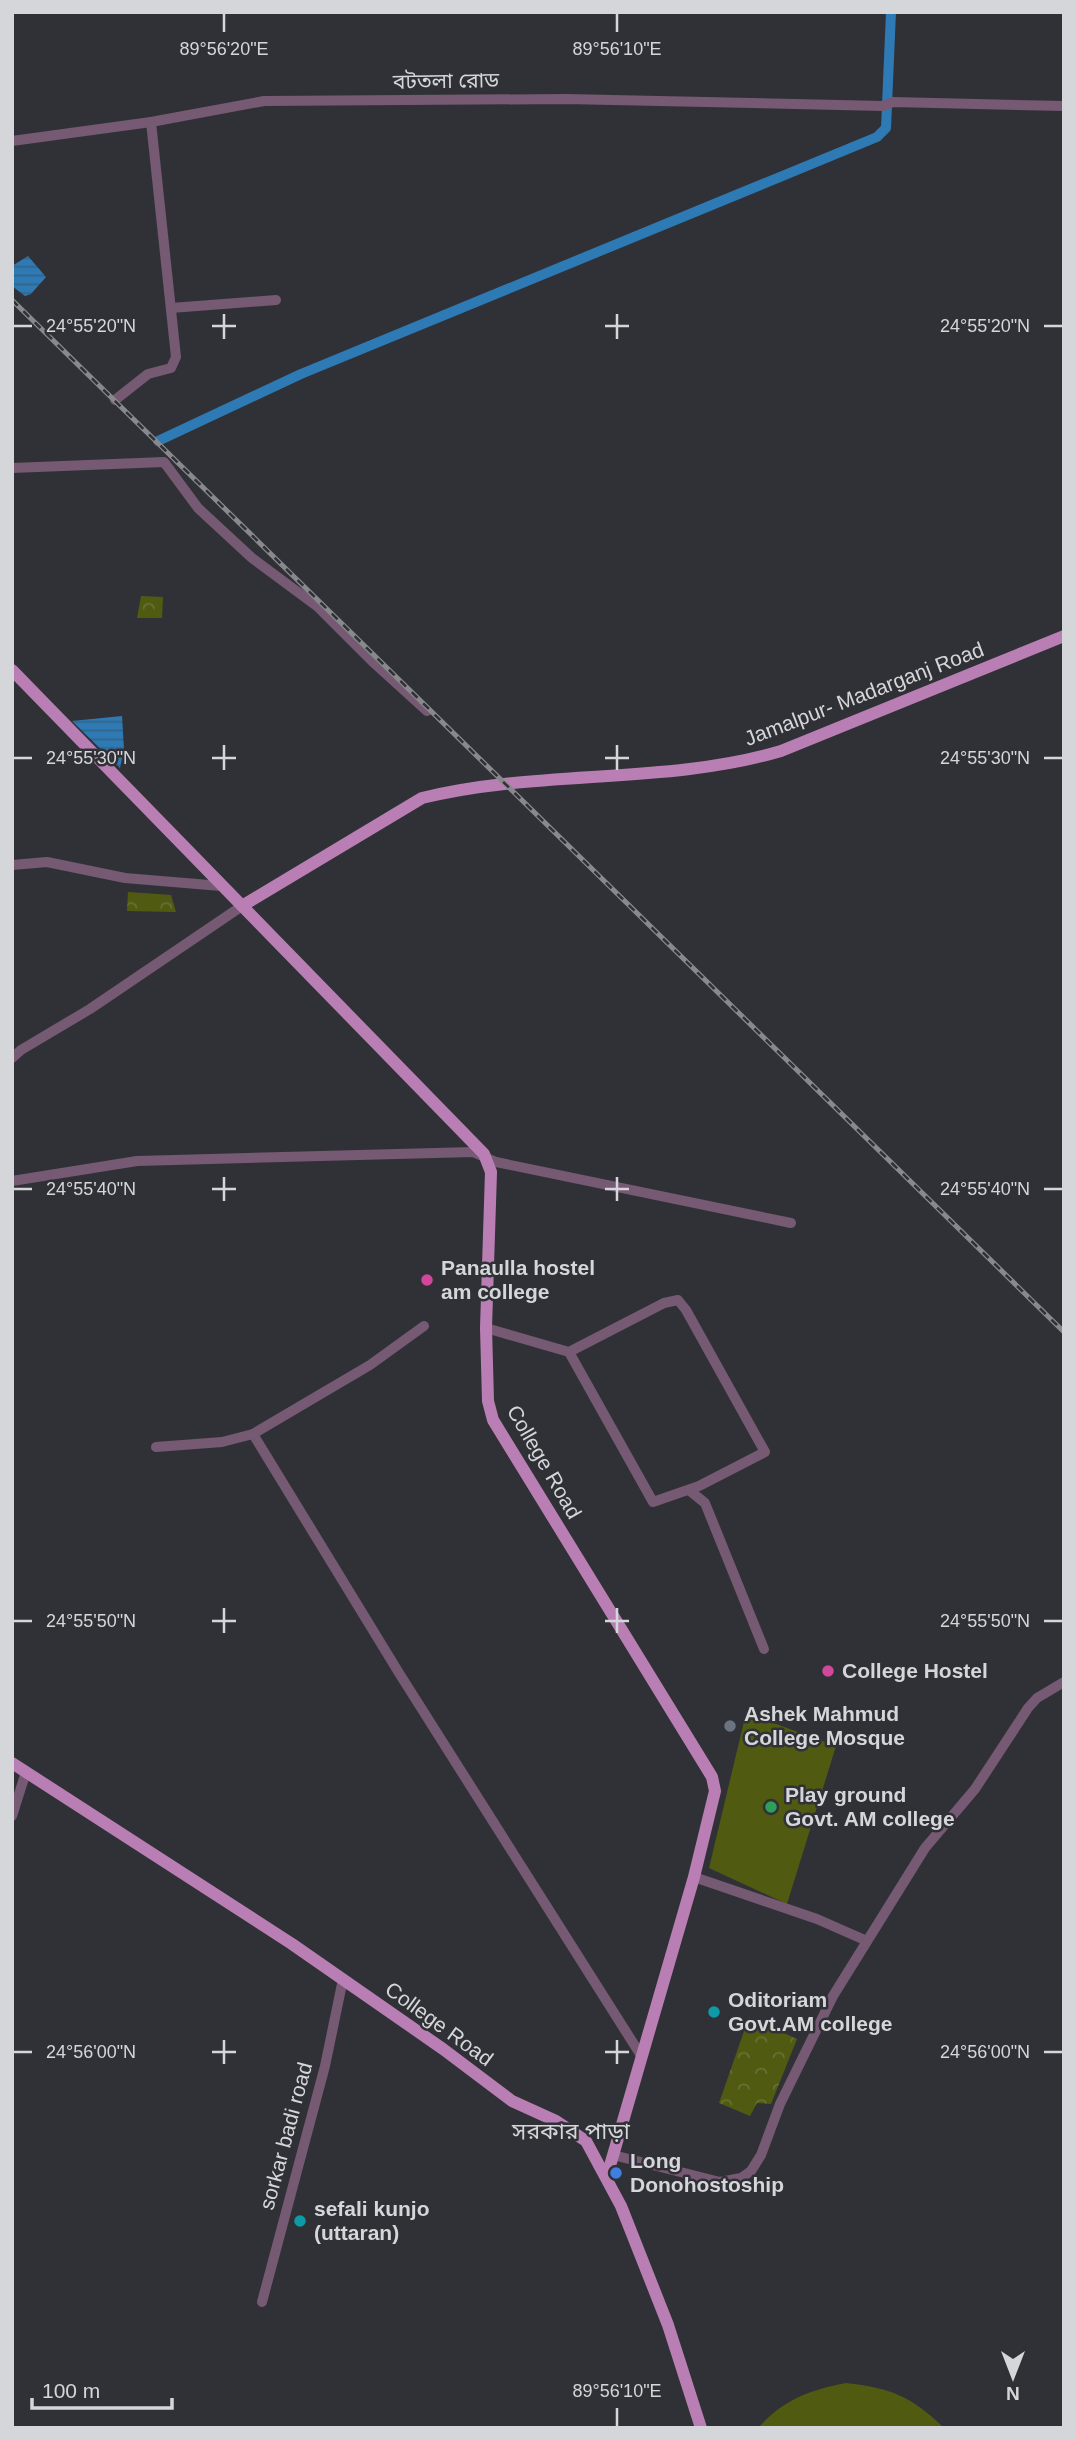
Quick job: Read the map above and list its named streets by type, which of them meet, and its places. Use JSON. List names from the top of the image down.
{
  "streets": {
    "main road": ["Jamalpur- Madarganj Road", "College Road"],
    "street": ["বটতলা রোড", "sorkar badi road"]
  },
  "crossings": [
    ["College Road", "sorkar badi road"]
  ],
  "districts": ["সরকার পাড়া"],
  "places": [
    "Panaulla hostel am college",
    "College Hostel",
    "Ashek Mahmud College Mosque",
    "Play ground Govt. AM college",
    "Oditoriam Govt.AM college",
    "Long Donohostoship",
    "sefali kunjo (uttaran)"
  ],
  "scale_bar": "100 m",
  "north": "bottom",
  "coordinates": [
    "89°56'20\"E",
    "89°56'10\"E",
    "24°55'20\"N",
    "24°55'30\"N",
    "24°55'40\"N",
    "24°55'50\"N",
    "24°56'00\"N"
  ]
}
